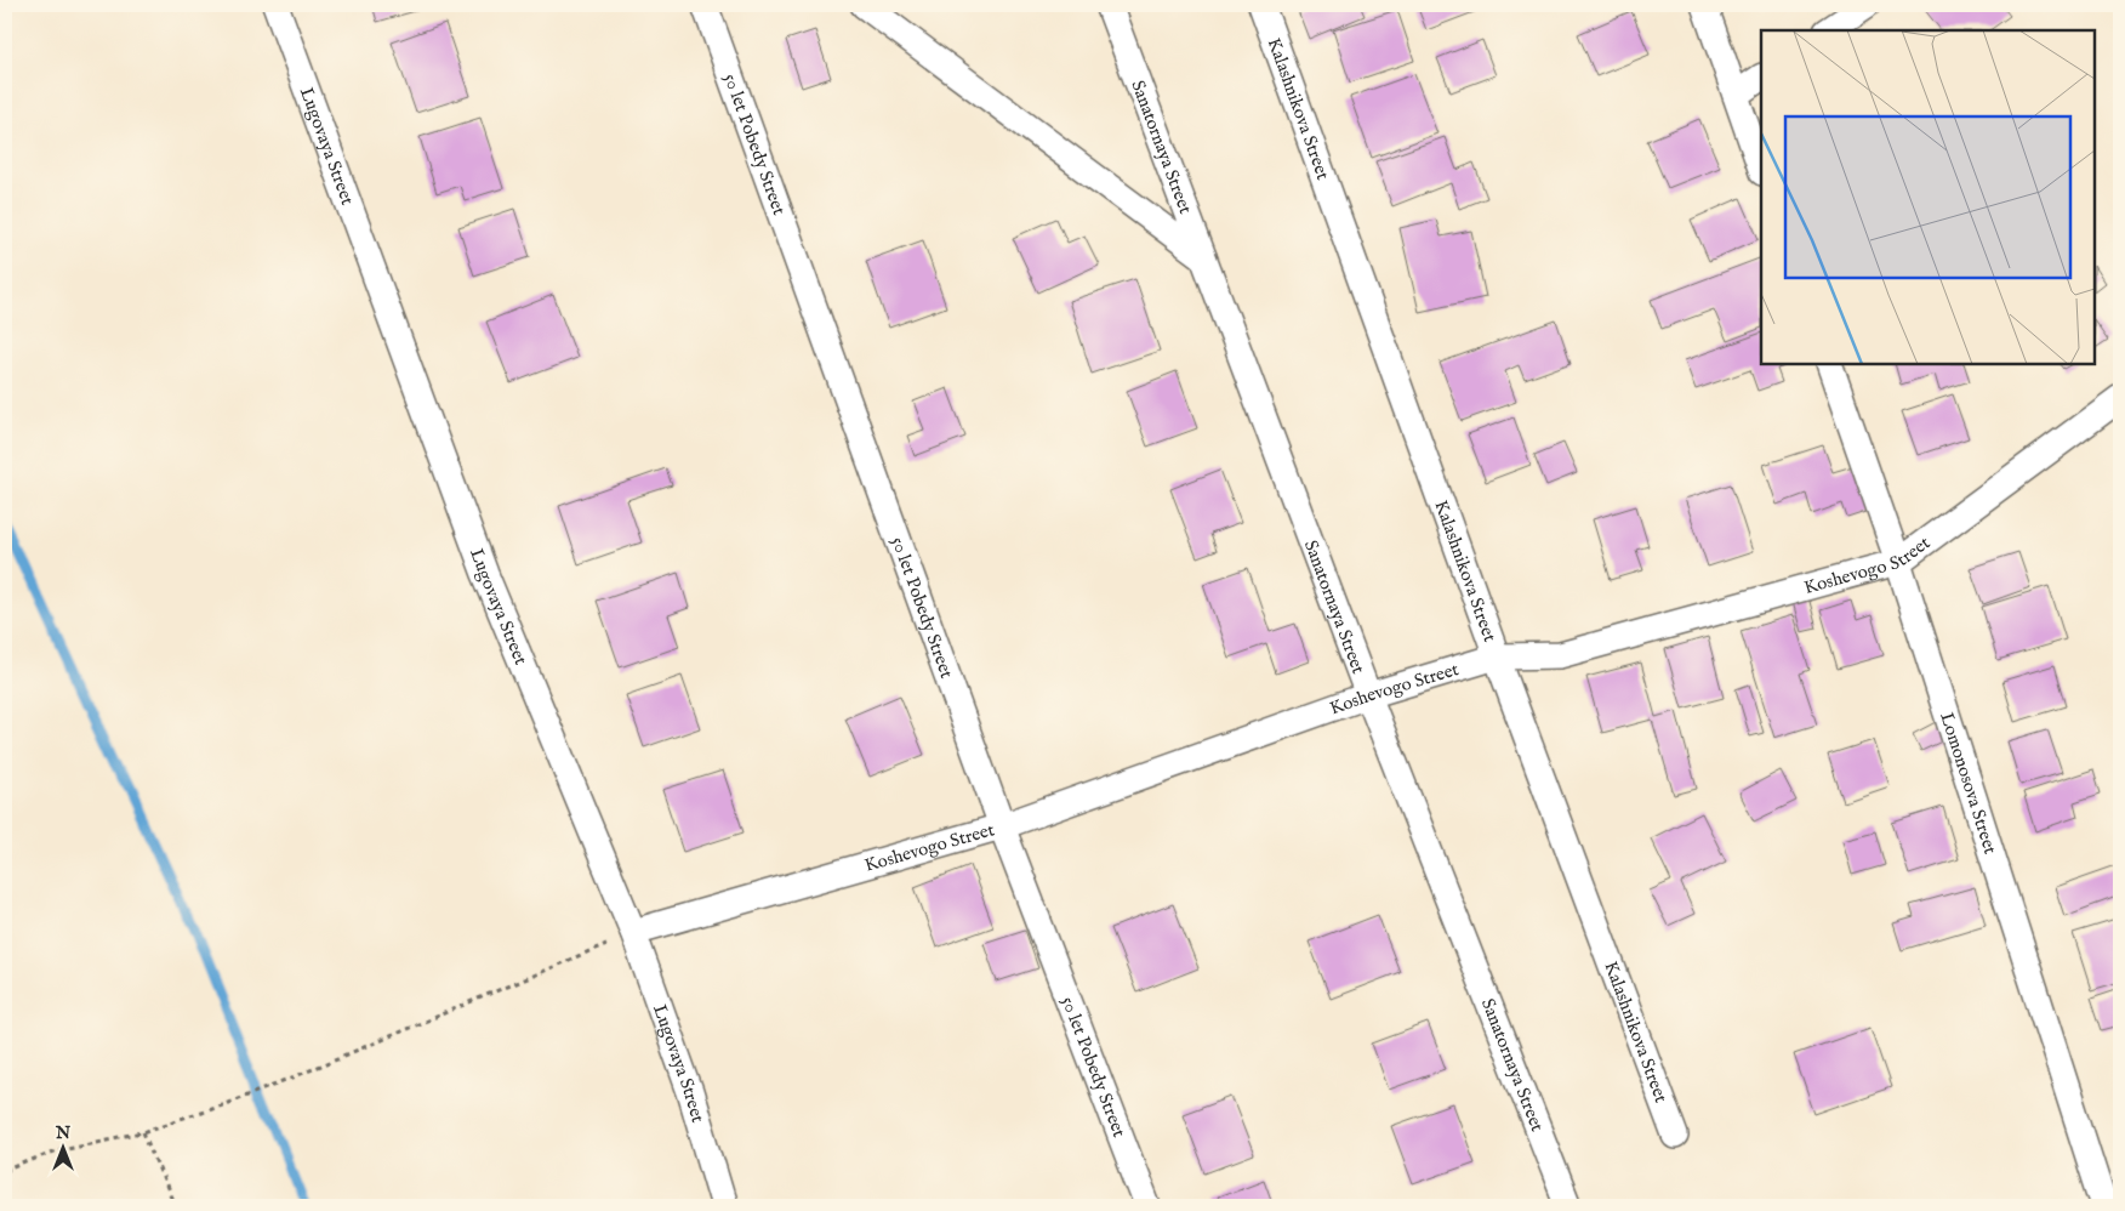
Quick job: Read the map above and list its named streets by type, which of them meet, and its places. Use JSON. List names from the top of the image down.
{
  "streets": {
    "street": [
      "Kalashnikova Street",
      "50 let Pobedy Street",
      "Lugovaya Street",
      "Sanatornaya Street",
      "Koshevogo Street",
      "Lomonosova Street"
    ]
  },
  "crossings": [
    ["Kalashnikova Street", "Koshevogo Street"],
    ["50 let Pobedy Street", "Koshevogo Street"],
    ["Lugovaya Street", "Koshevogo Street"],
    ["Sanatornaya Street", "Koshevogo Street"],
    ["Koshevogo Street", "Lomonosova Street"]
  ],
  "north": "top"
}
